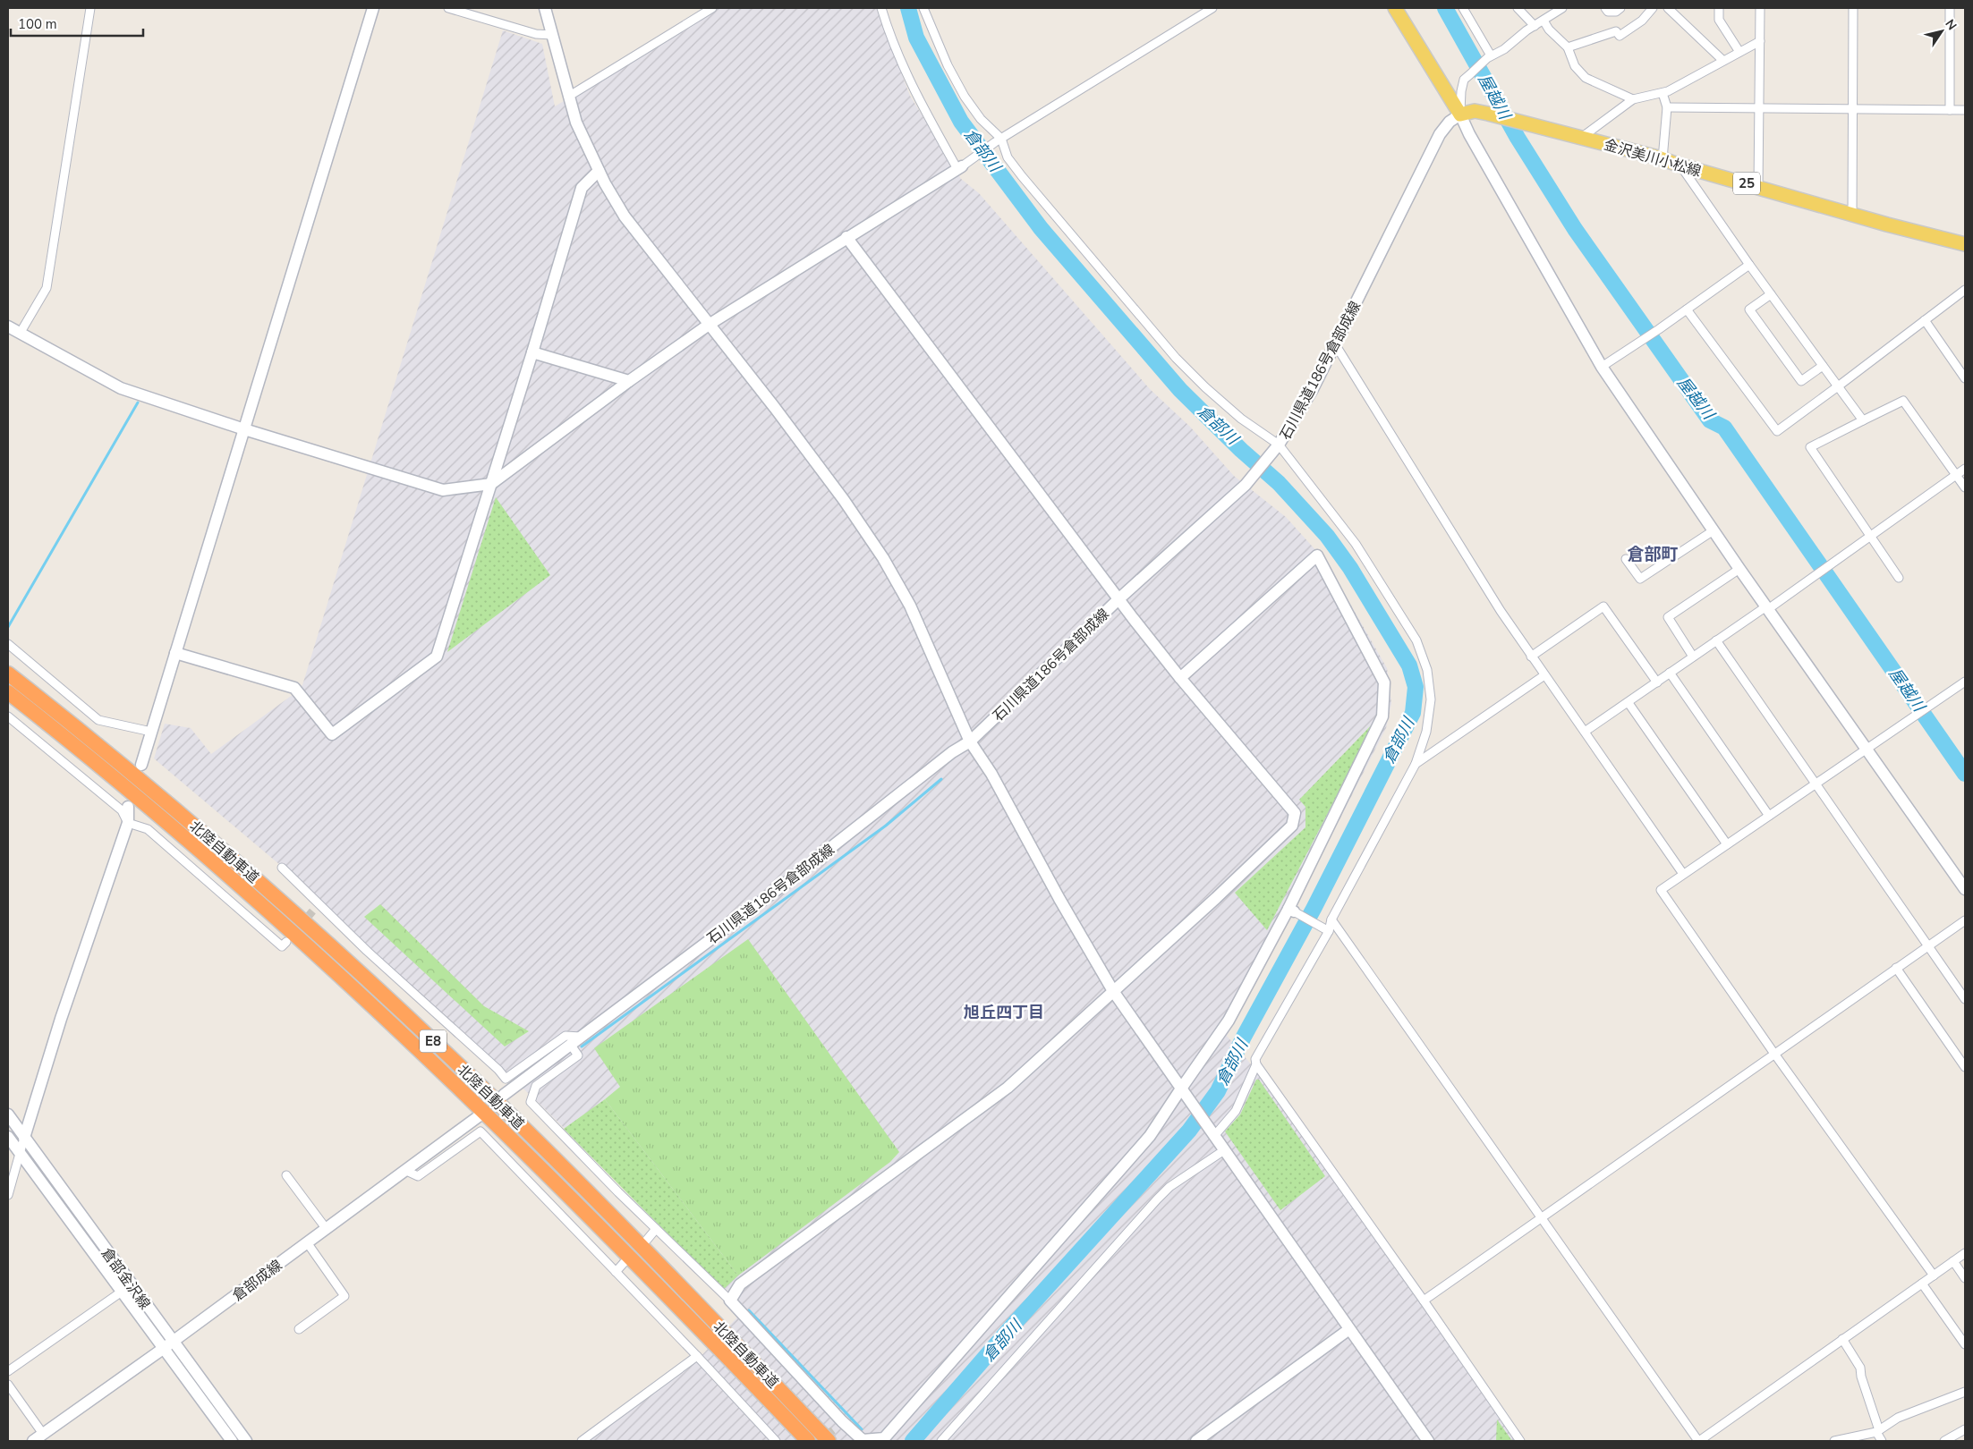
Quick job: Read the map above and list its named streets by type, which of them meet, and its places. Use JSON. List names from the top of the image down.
{
  "streets": {
    "highway": ["北陸自動車道", "E8"],
    "main road": ["金沢美川小松線", "25"],
    "street": ["石川県道186号倉部成線", "倉部金沢線", "倉部成線"]
  },
  "crossings": [
    ["金沢美川小松線", "石川県道186号倉部成線"],
    ["倉部金沢線", "倉部成線"]
  ],
  "districts": ["倉部町", "旭丘四丁目"],
  "water": ["屋越川", "倉部川"],
  "scale_bar": "100 m",
  "north": "top right"
}
